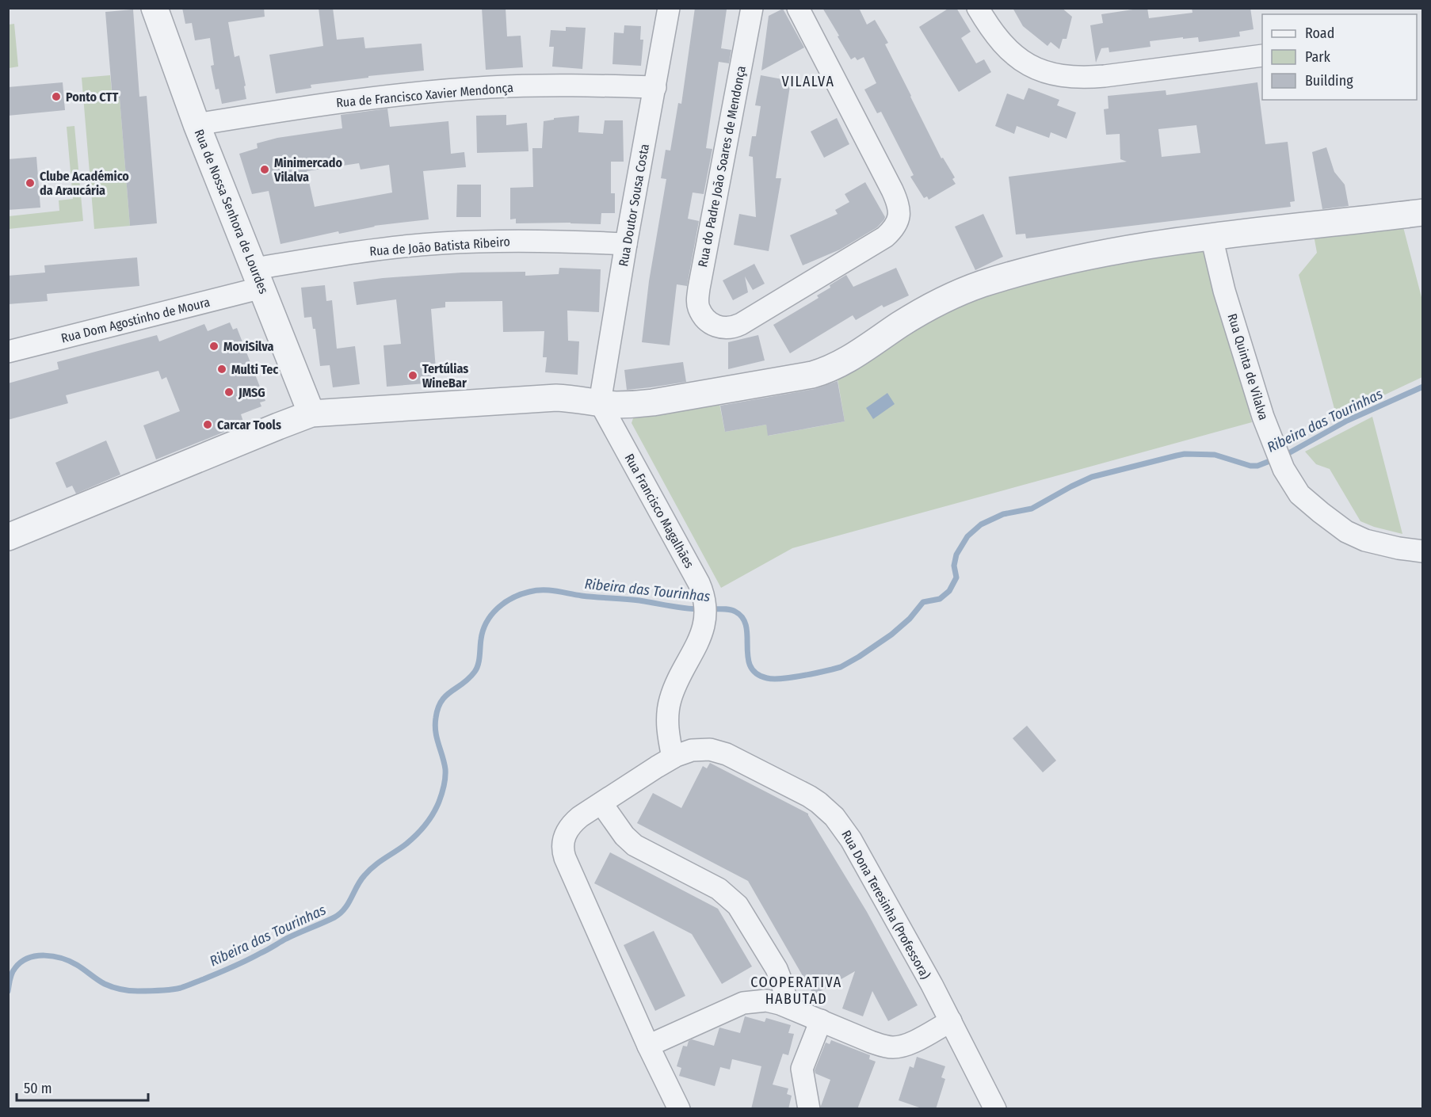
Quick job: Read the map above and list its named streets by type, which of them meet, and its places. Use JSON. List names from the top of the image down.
{
  "streets": {
    "street": [
      "Rua de Francisco Xavier Mendonça",
      "Rua do Padre João Soares de Mendonça",
      "Rua Doutor Sousa Costa",
      "Rua de Nossa Senhora de Lourdes",
      "Rua de João Batista Ribeiro",
      "Rua Dom Agostinho de Moura",
      "Rua Quinta de Vilalva",
      "Rua Francisco Magalhães",
      "Rua Dona Teresinha (Professora)"
    ]
  },
  "crossings": [
    ["Rua de Francisco Xavier Mendonça", "Rua Doutor Sousa Costa"],
    ["Rua de Francisco Xavier Mendonça", "Rua de Nossa Senhora de Lourdes"],
    ["Rua Doutor Sousa Costa", "Rua de João Batista Ribeiro"],
    ["Rua Doutor Sousa Costa", "Rua Francisco Magalhães"],
    ["Rua de Nossa Senhora de Lourdes", "Rua de João Batista Ribeiro"],
    ["Rua de Nossa Senhora de Lourdes", "Rua Dom Agostinho de Moura"],
    ["Rua de João Batista Ribeiro", "Rua Dom Agostinho de Moura"],
    ["Rua Francisco Magalhães", "Rua Dona Teresinha (Professora)"]
  ],
  "districts": ["VILALVA", "COOPERATIVA HABUTAD"],
  "water": ["Ribeira das Tourinhas"],
  "places": [
    "Ponto CTT",
    "Minimercado Vilalva",
    "Clube Académico da Araucária",
    "MoviSilva",
    "Multi Tec",
    "Tertúlias WineBar",
    "JMSG",
    "Carcar Tools"
  ],
  "legend": ["Road", "Park", "Building"],
  "scale_bar": "50 m"
}
